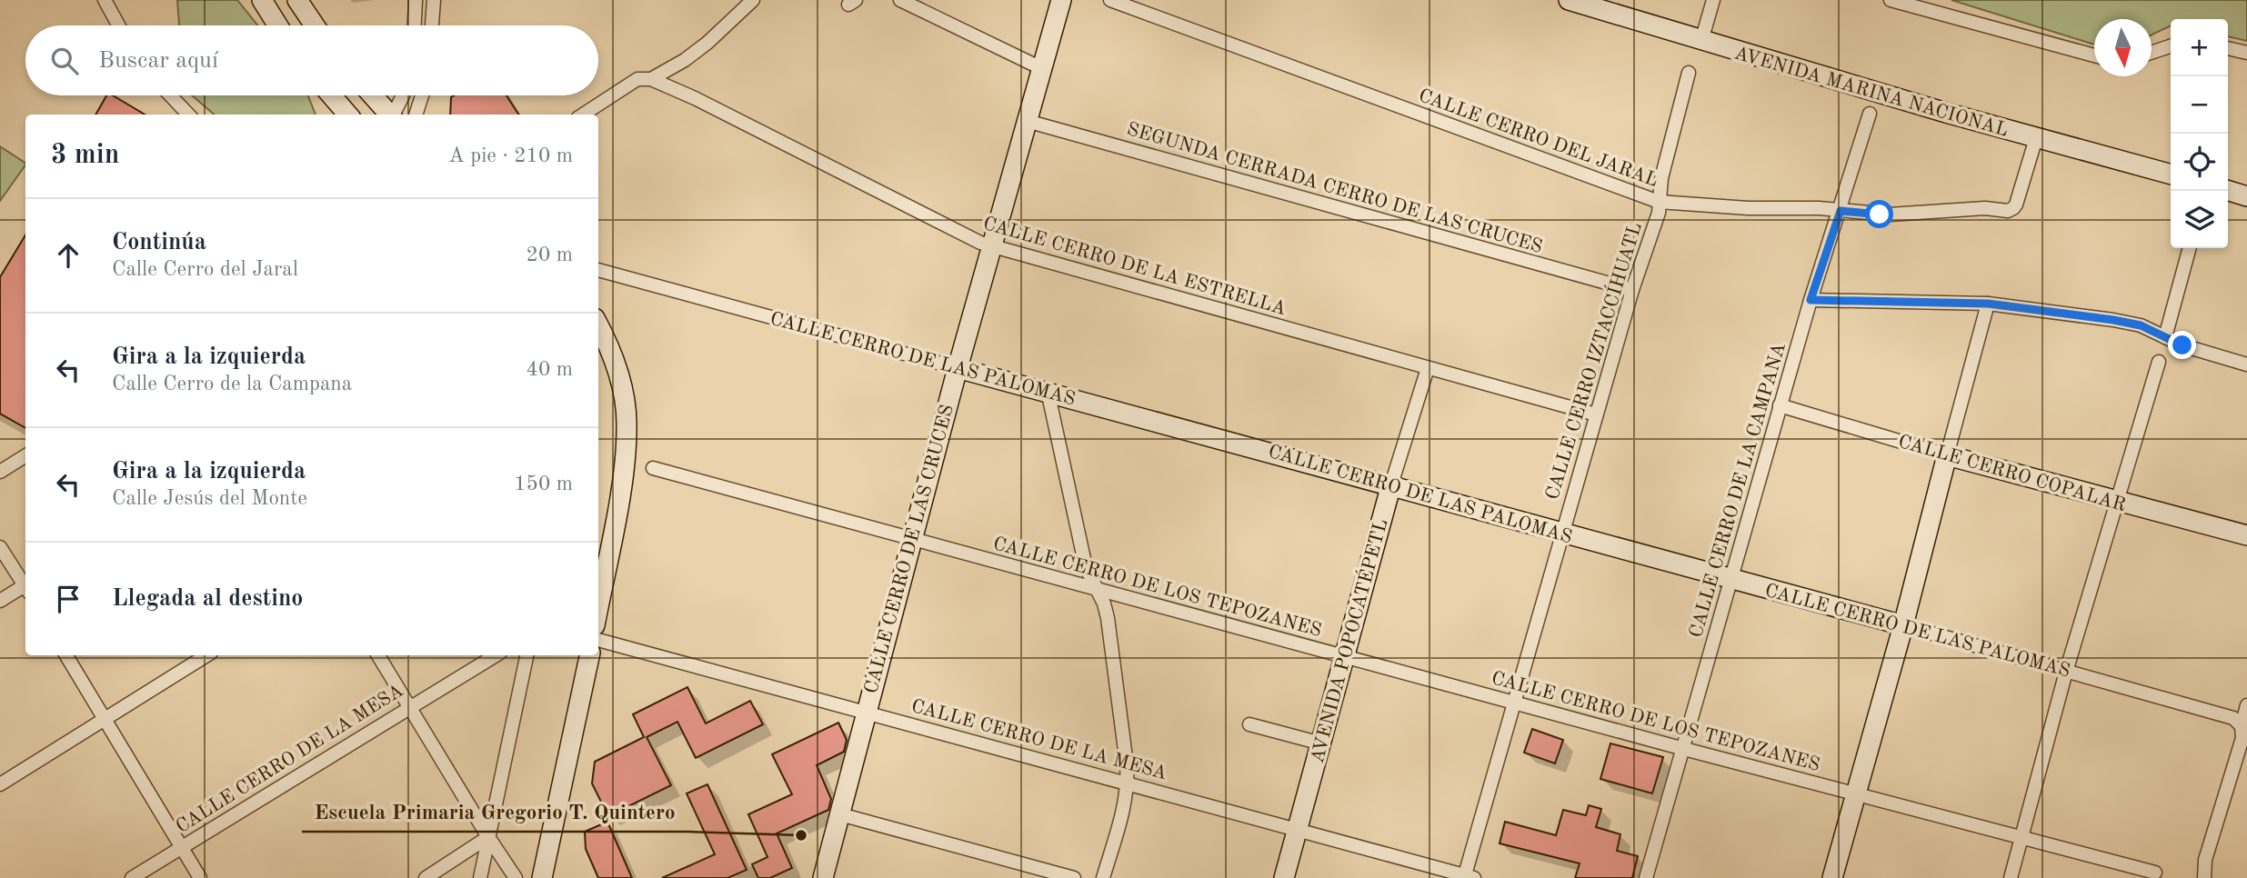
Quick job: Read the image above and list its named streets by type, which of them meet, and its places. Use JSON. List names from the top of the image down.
{
  "streets": {
    "street": [
      "AVENIDA MARINA NACIONAL",
      "CALLE CERRO DEL JARAL",
      "SEGUNDA CERRADA CERRO DE LAS CRUCES",
      "CALLE CERRO DE LA ESTRELLA",
      "CALLE CERRO DE LAS PALOMAS",
      "CALLE CERRO IZTACCÍHUATL",
      "CALLE CERRO COPALAR",
      "CALLE CERRO DE LA CAMPANA",
      "CALLE CERRO DE LAS CRUCES",
      "CALLE CERRO DE LOS TEPOZANES",
      "AVENIDA POPOCATÉPETL",
      "CALLE CERRO DE LA MESA"
    ]
  },
  "crossings": [
    ["AVENIDA MARINA NACIONAL", "CALLE CERRO DEL JARAL"],
    ["CALLE CERRO DEL JARAL", "CALLE CERRO IZTACCÍHUATL"],
    ["CALLE CERRO DEL JARAL", "CALLE CERRO DE LA CAMPANA"],
    ["SEGUNDA CERRADA CERRO DE LAS CRUCES", "CALLE CERRO IZTACCÍHUATL"],
    ["SEGUNDA CERRADA CERRO DE LAS CRUCES", "CALLE CERRO DE LAS CRUCES"],
    ["CALLE CERRO DE LA ESTRELLA", "CALLE CERRO IZTACCÍHUATL"],
    ["CALLE CERRO DE LA ESTRELLA", "CALLE CERRO DE LAS CRUCES"],
    ["CALLE CERRO DE LA ESTRELLA", "AVENIDA POPOCATÉPETL"],
    ["CALLE CERRO DE LAS PALOMAS", "CALLE CERRO IZTACCÍHUATL"],
    ["CALLE CERRO DE LAS PALOMAS", "CALLE CERRO DE LA CAMPANA"],
    ["CALLE CERRO DE LAS PALOMAS", "CALLE CERRO DE LAS CRUCES"],
    ["CALLE CERRO DE LAS PALOMAS", "AVENIDA POPOCATÉPETL"],
    ["CALLE CERRO IZTACCÍHUATL", "CALLE CERRO DE LOS TEPOZANES"],
    ["CALLE CERRO IZTACCÍHUATL", "CALLE CERRO DE LA MESA"],
    ["CALLE CERRO COPALAR", "CALLE CERRO DE LA CAMPANA"],
    ["CALLE CERRO DE LA CAMPANA", "CALLE CERRO DE LOS TEPOZANES"],
    ["CALLE CERRO DE LAS CRUCES", "CALLE CERRO DE LOS TEPOZANES"],
    ["CALLE CERRO DE LAS CRUCES", "CALLE CERRO DE LA MESA"],
    ["CALLE CERRO DE LOS TEPOZANES", "AVENIDA POPOCATÉPETL"],
    ["AVENIDA POPOCATÉPETL", "CALLE CERRO DE LA MESA"]
  ],
  "places": ["Escuela Primaria Gregorio T. Quintero"],
  "north": "bottom",
  "page": {
    "map_buttons": ["+", "−"],
    "search": "Buscar aquí",
    "heading": ["3 min", "A pie · 210 m"],
    "list": [
      ["Continúa", "Calle Cerro del Jaral", "20 m"],
      ["Gira a la izquierda", "Calle Cerro de la Campana", "40 m"],
      ["Gira a la izquierda", "Calle Jesús del Monte", "150 m"],
      "Llegada al destino"
    ]
  }
}
